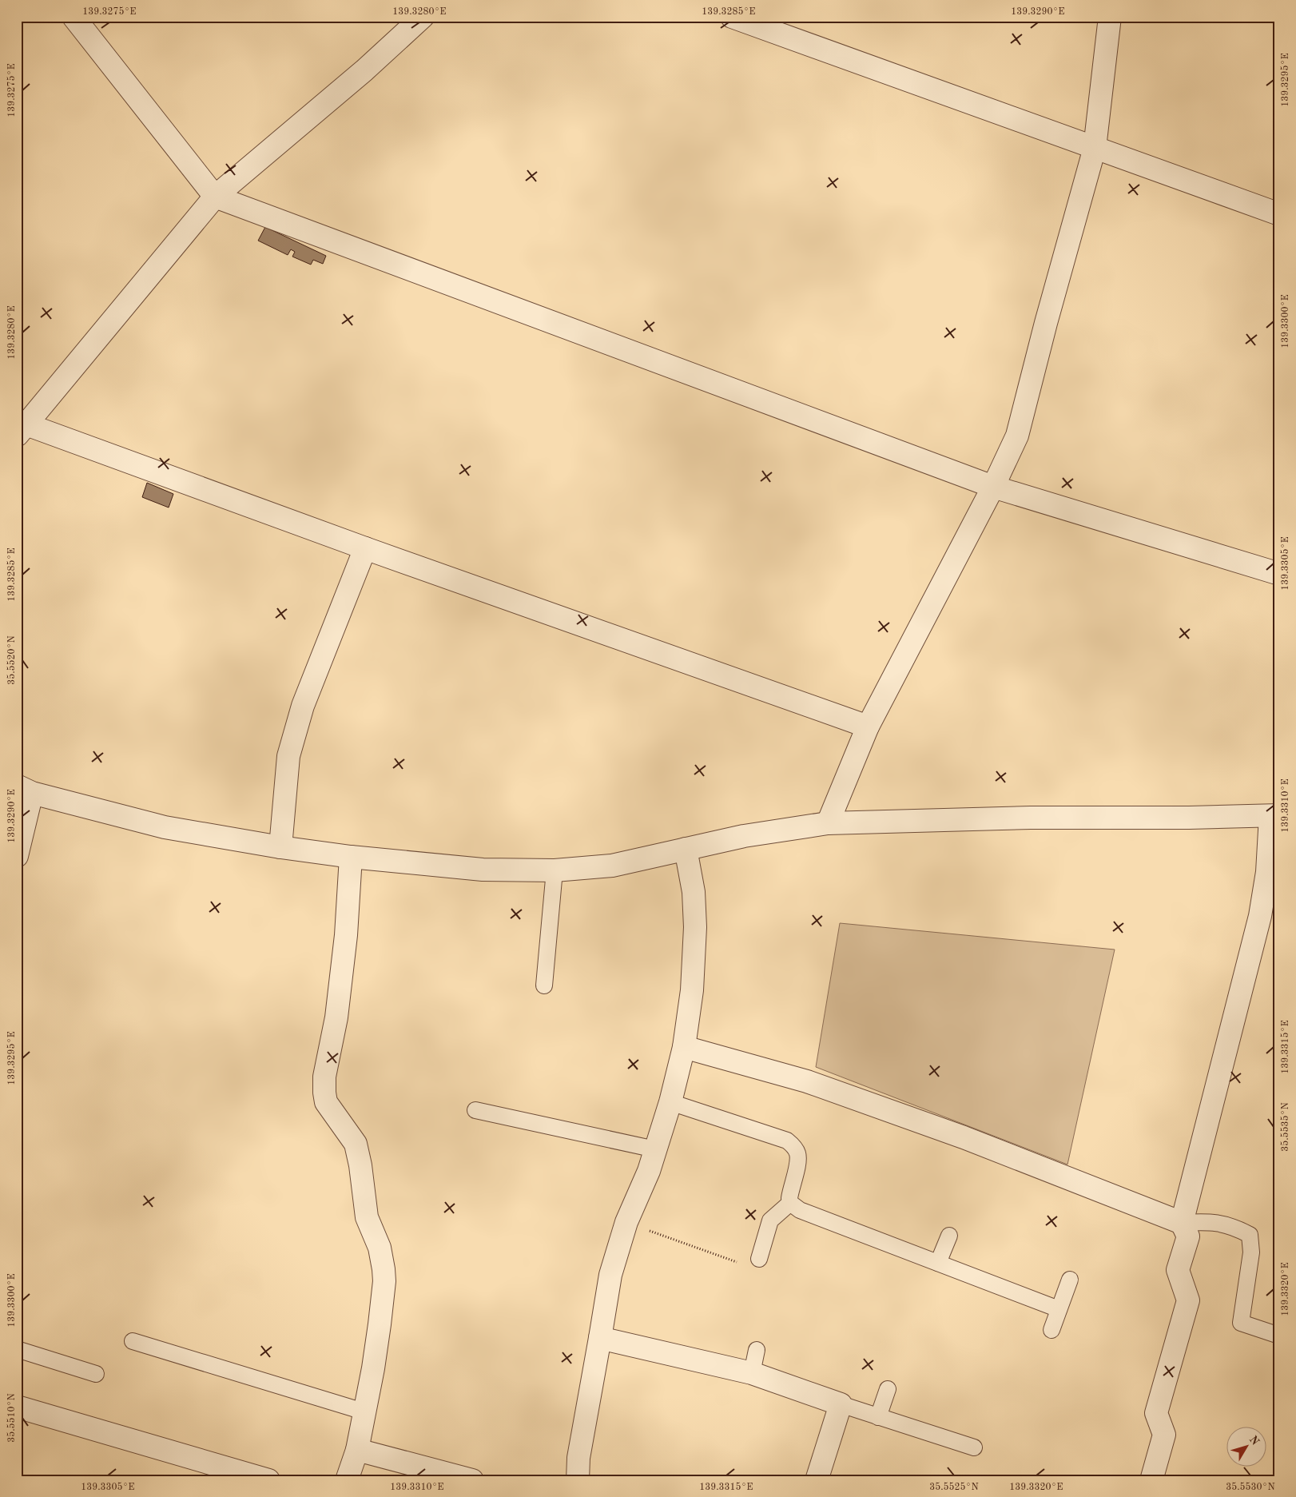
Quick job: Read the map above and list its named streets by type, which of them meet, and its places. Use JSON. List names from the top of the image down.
{
  "north": "top right",
  "coordinates": [
    "139.3275°E",
    "139.3280°E",
    "139.3285°E",
    "139.3290°E",
    "139.3295°E",
    "139.3300°E",
    "139.3305°E",
    "35.5520°N",
    "139.3310°E",
    "139.3315°E",
    "35.5535°N",
    "139.3320°E",
    "35.5510°N",
    "35.5525°N",
    "35.5530°N"
  ]
}
